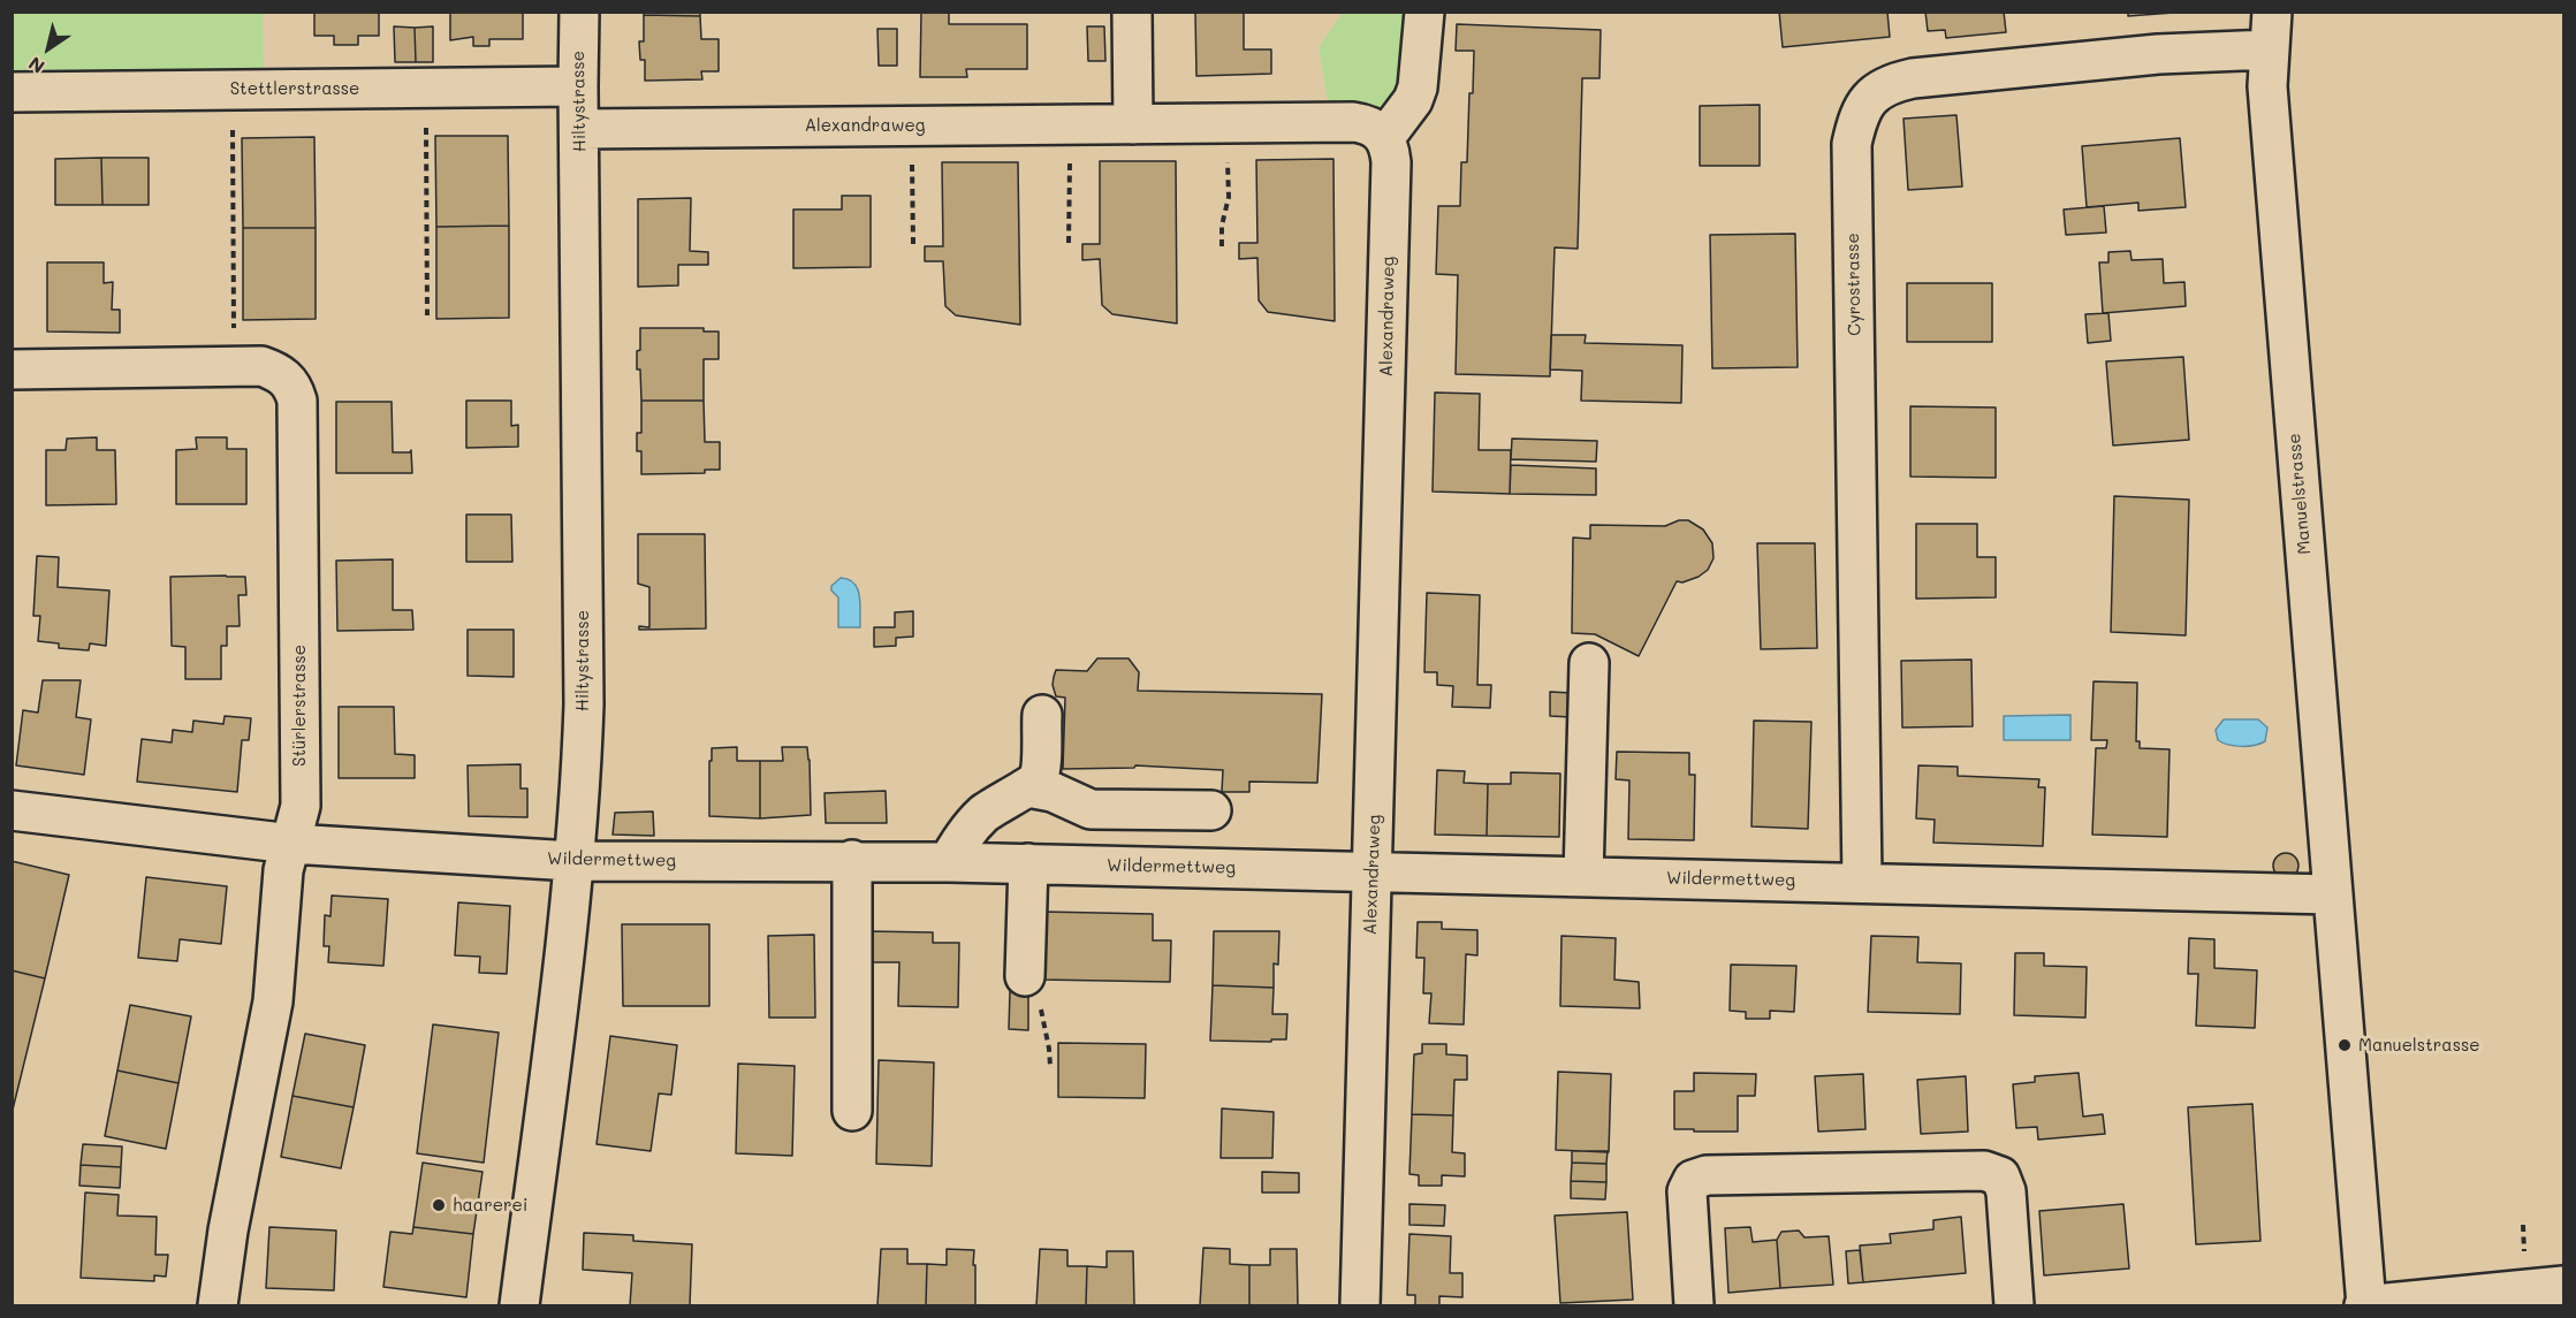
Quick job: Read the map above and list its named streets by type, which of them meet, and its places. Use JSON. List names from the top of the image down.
{
  "streets": {
    "street": [
      "Stettlerstrasse",
      "Hiltystrasse",
      "Alexandraweg",
      "Cyrostrasse",
      "Manuelstrasse",
      "Stürlerstrasse",
      "Wildermettweg"
    ]
  },
  "crossings": [
    ["Stettlerstrasse", "Hiltystrasse"],
    ["Hiltystrasse", "Alexandraweg"],
    ["Hiltystrasse", "Wildermettweg"],
    ["Alexandraweg", "Wildermettweg"],
    ["Cyrostrasse", "Manuelstrasse"],
    ["Cyrostrasse", "Wildermettweg"],
    ["Manuelstrasse", "Wildermettweg"],
    ["Stürlerstrasse", "Wildermettweg"]
  ],
  "places": ["Manuelstrasse", "haarerei"],
  "north": "bottom left"
}
